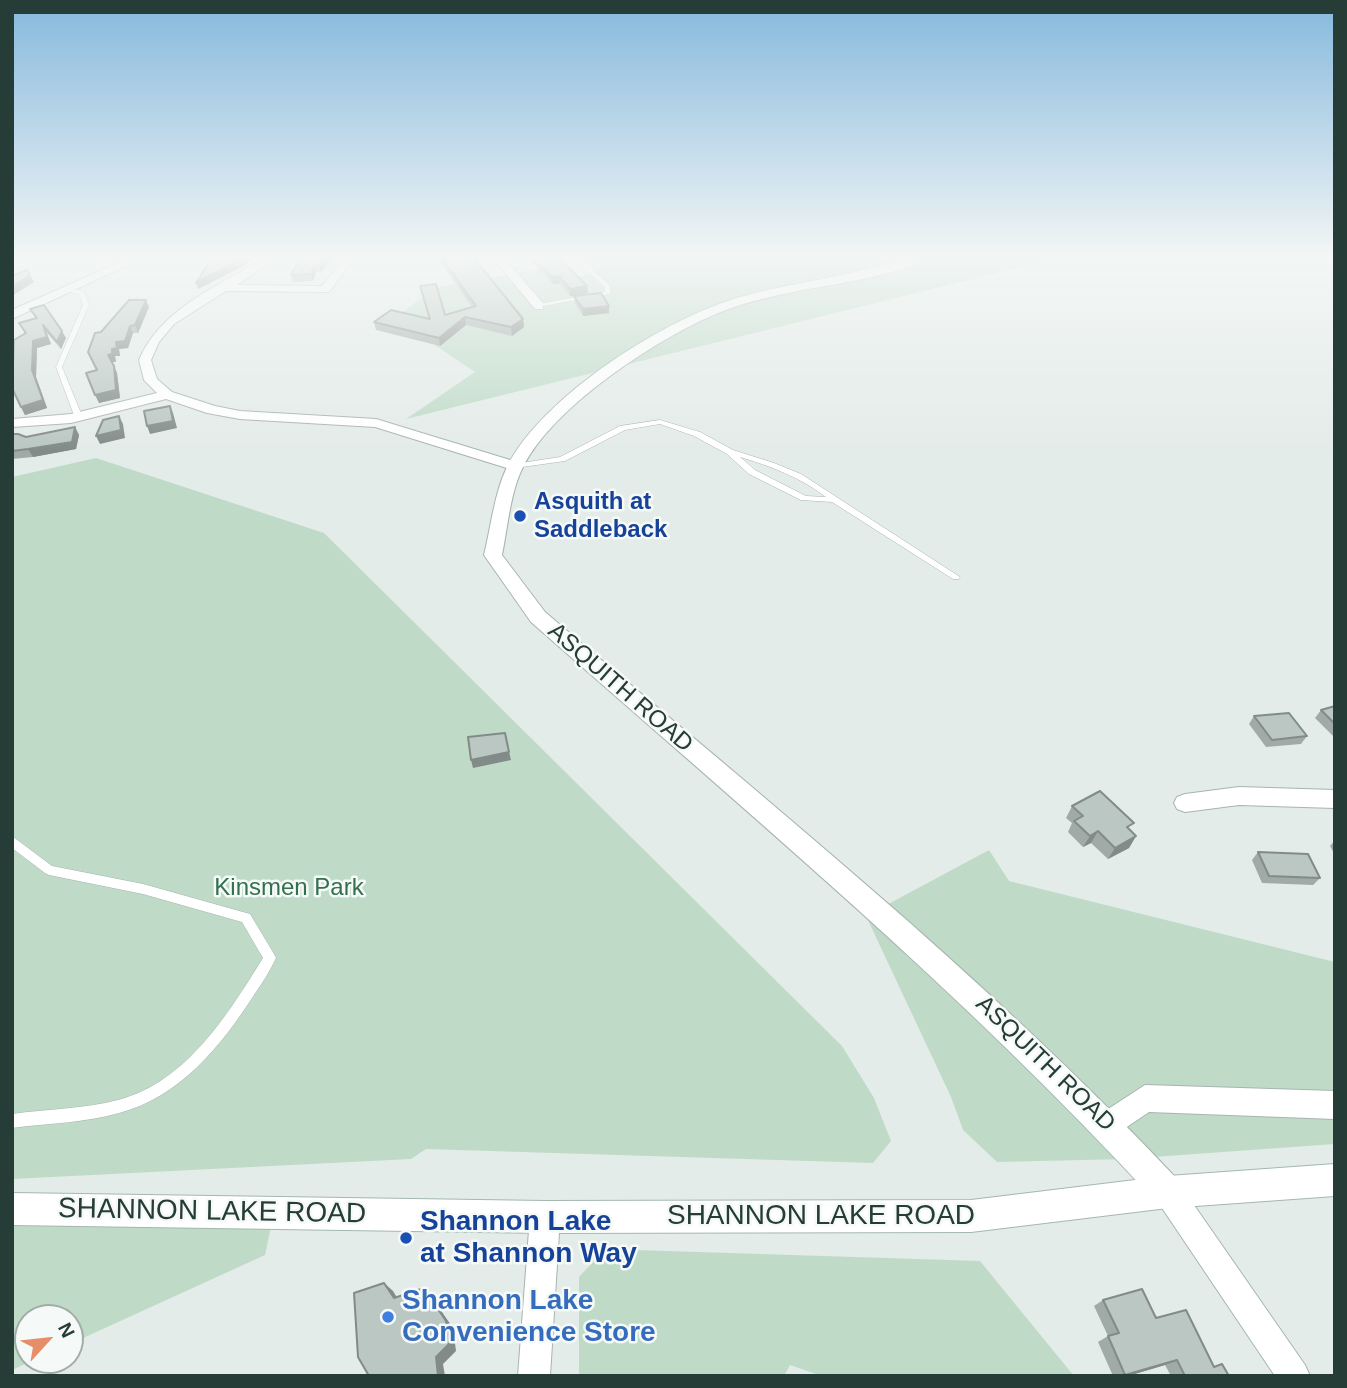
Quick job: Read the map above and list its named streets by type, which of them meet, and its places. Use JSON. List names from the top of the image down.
{
  "streets": {
    "street": ["ASQUITH ROAD", "SHANNON LAKE ROAD"]
  },
  "crossings": [
    ["ASQUITH ROAD", "SHANNON LAKE ROAD"]
  ],
  "parks": ["Kinsmen Park"],
  "places": ["Asquith at Saddleback", "Shannon Lake at Shannon Way", "Shannon Lake Convenience Store"],
  "north": "top right"
}
